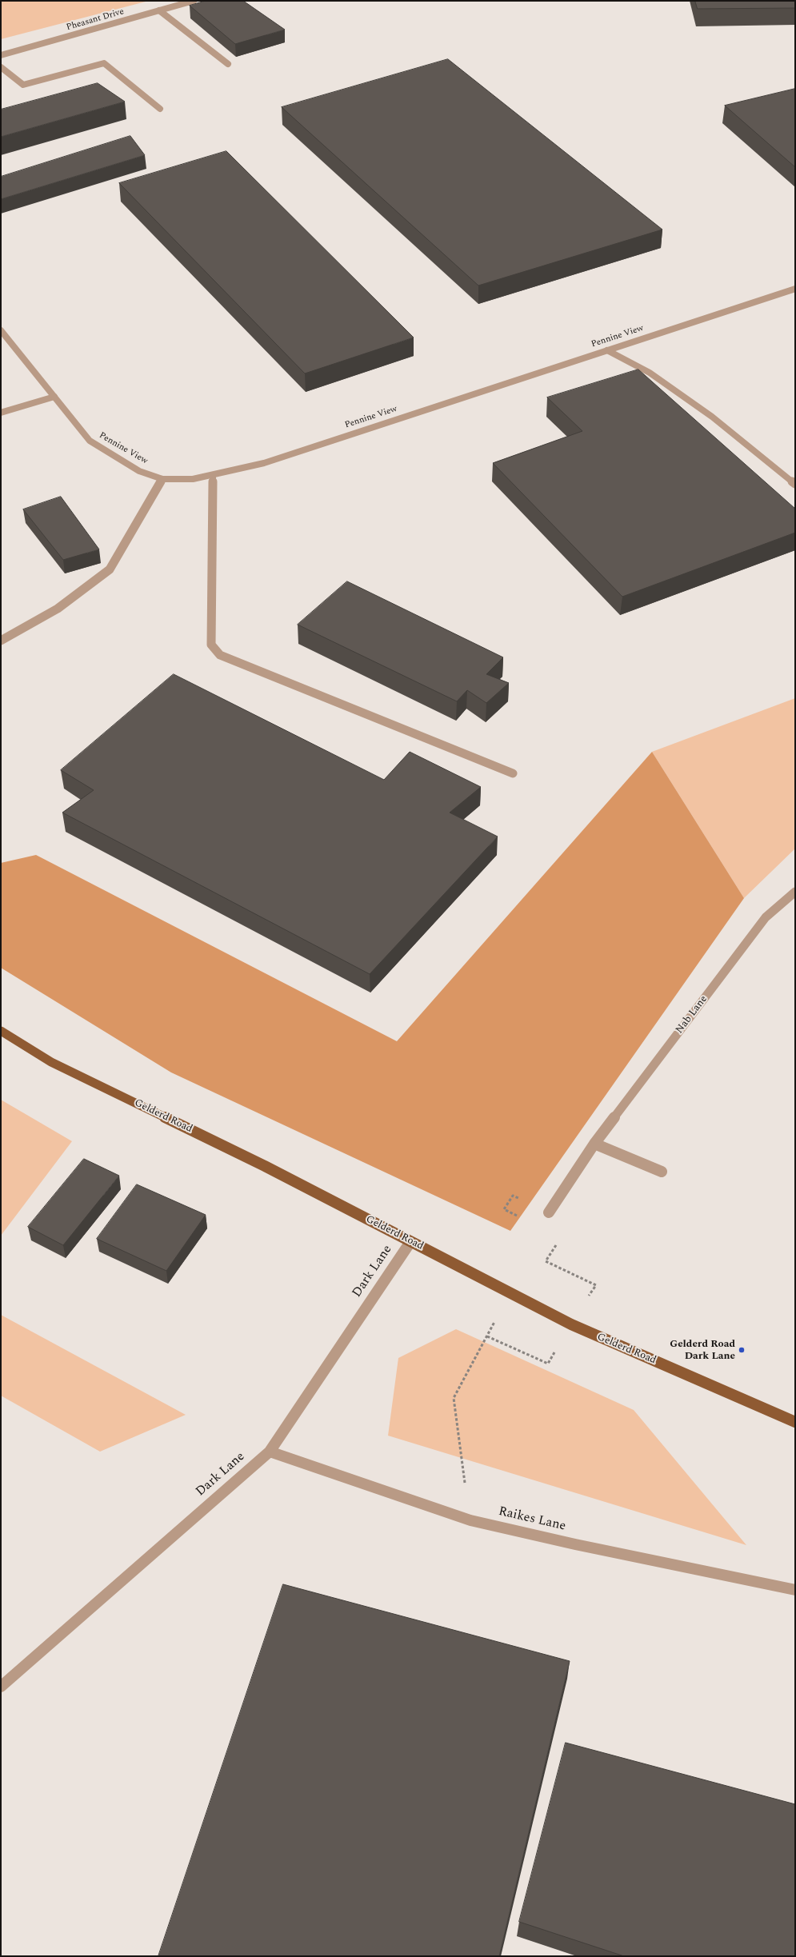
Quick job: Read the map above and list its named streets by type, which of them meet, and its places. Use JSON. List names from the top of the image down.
{
  "streets": {
    "main road": ["Gelderd Road"],
    "street": [
      "Pheasant Drive",
      "Pennine View",
      "Nab Lane",
      "Dark Lane",
      "Raikes Lane"
    ]
  },
  "crossings": [
    ["Gelderd Road", "Dark Lane"],
    ["Dark Lane", "Raikes Lane"]
  ],
  "places": ["Gelderd Road Dark Lane"]
}
